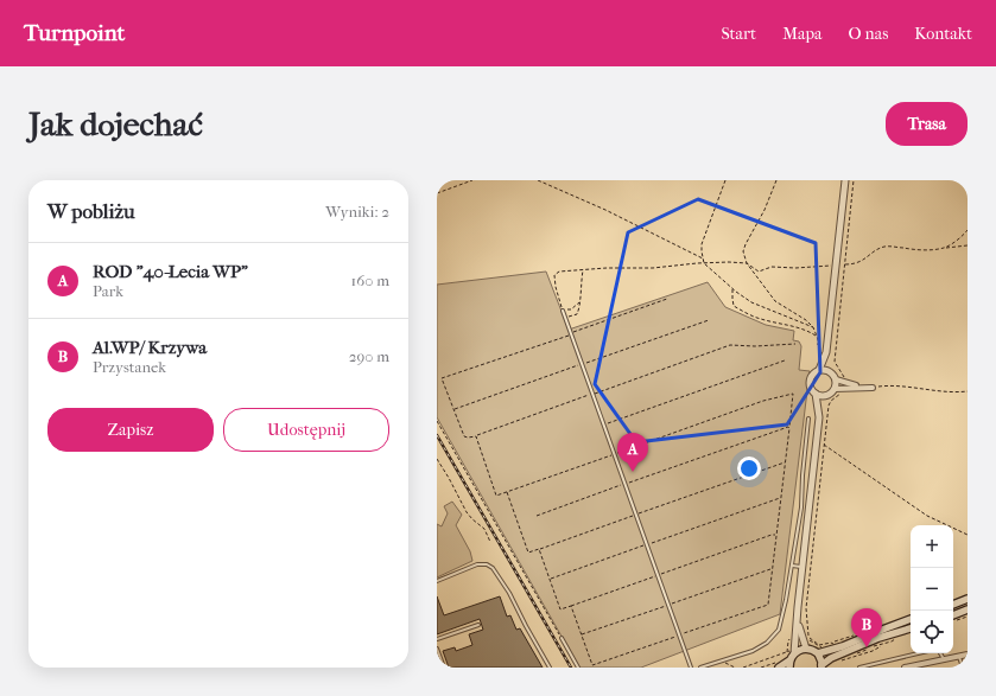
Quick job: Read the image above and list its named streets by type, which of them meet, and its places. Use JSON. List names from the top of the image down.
{
  "page": {
    "header": "Turnpoint",
    "nav": [
      "Start",
      "Mapa",
      "O nas",
      "Kontakt"
    ],
    "buttons": [
      "Trasa",
      ["Zapisz", "Udostępnij"]
    ],
    "title": "Jak dojechać",
    "heading": ["W pobliżu", "Wyniki: 2"],
    "list": [
      {
        "mark": "A",
        "name": "ROD \"40-Lecia WP\"",
        "note": "Park",
        "value": "160 m"
      },
      {
        "mark": "B",
        "name": "Al.WP/ Krzywa",
        "note": "Przystanek",
        "value": "290 m"
      }
    ],
    "pins": ["A", "B"],
    "map_buttons": ["+", "−"]
  }
}
